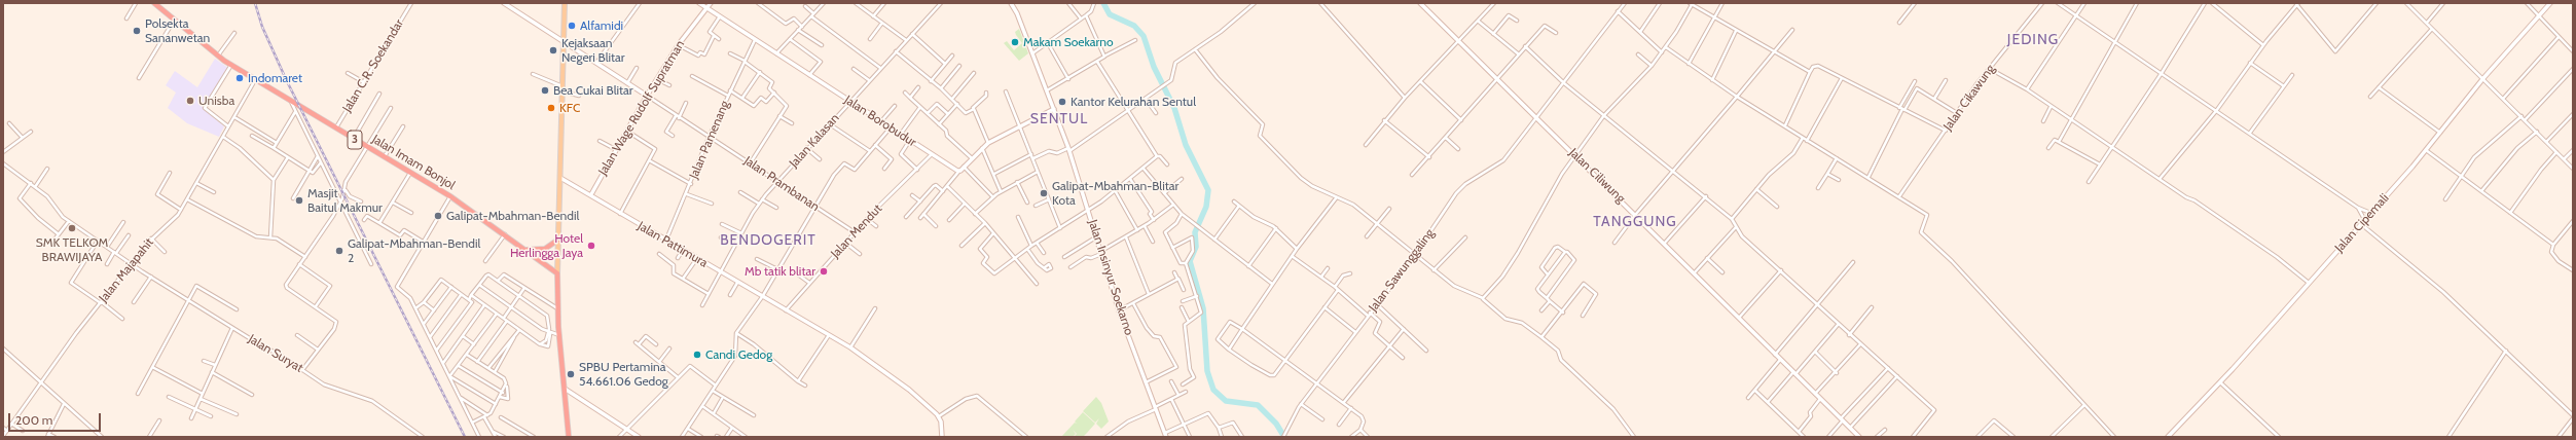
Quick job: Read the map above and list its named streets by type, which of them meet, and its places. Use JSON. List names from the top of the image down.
{
  "streets": {
    "highway": ["3", "Jalan Imam Bonjol"],
    "main road": [
      "Jalan Wage Rudolf Supratman",
      "Jalan Borobudur",
      "Jalan Ciliwung",
      "Jalan Cipemali",
      "Jalan Pattimura",
      "Jalan Insinyur Soekarno"
    ],
    "street": [
      "Jalan C.R. Soekandar",
      "Jalan Cikawung",
      "Jalan Pamenang",
      "Jalan Kalasan",
      "Jalan Prambanan",
      "Jalan Mendut",
      "Jalan Majapahit",
      "Jalan Sawunggaling",
      "Jalan Suryat"
    ]
  },
  "crossings": [
    ["Jalan C.R. Soekandar", "Jalan Imam Bonjol"],
    ["Jalan Wage Rudolf Supratman", "Jalan Borobudur"],
    ["Jalan Wage Rudolf Supratman", "Jalan Prambanan"],
    ["Jalan Wage Rudolf Supratman", "Jalan Pattimura"],
    ["Jalan Borobudur", "Jalan Pamenang"],
    ["Jalan Borobudur", "Jalan Kalasan"],
    ["Jalan Borobudur", "Jalan Mendut"],
    ["Jalan Pamenang", "Jalan Prambanan"],
    ["Jalan Pamenang", "Jalan Pattimura"],
    ["Jalan Kalasan", "Jalan Prambanan"],
    ["Jalan Kalasan", "Jalan Pattimura"],
    ["Jalan Imam Bonjol", "Jalan Majapahit"],
    ["Jalan Ciliwung", "Jalan Sawunggaling"],
    ["Jalan Prambanan", "Jalan Mendut"],
    ["Jalan Mendut", "Jalan Pattimura"],
    ["Jalan Majapahit", "Jalan Suryat"]
  ],
  "districts": [
    "JEDING",
    "SENTUL",
    "TANGGUNG",
    "BENDOGERIT"
  ],
  "places": [
    "Alfamidi",
    "Polsekta Sananwetan",
    "Makam Soekarno",
    "Kejaksaan Negeri Blitar",
    "Indomaret",
    "Bea Cukai Blitar",
    "Unisba",
    "Kantor Kelurahan Sentul",
    "KFC",
    "Galipat-Mbahman-Blitar Kota",
    "Masjit Baitul Makmur",
    "Galipat-Mbahman-Bendil",
    "SMK TELKOM BRAWIJAYA",
    "Hotel Herlingga Jaya",
    "Galipat-Mbahman-Bendil 2",
    "Mb tatik blitar",
    "Candi Gedog",
    "SPBU Pertamina 54.661.06 Gedog"
  ],
  "scale_bar": "200 m"
}
